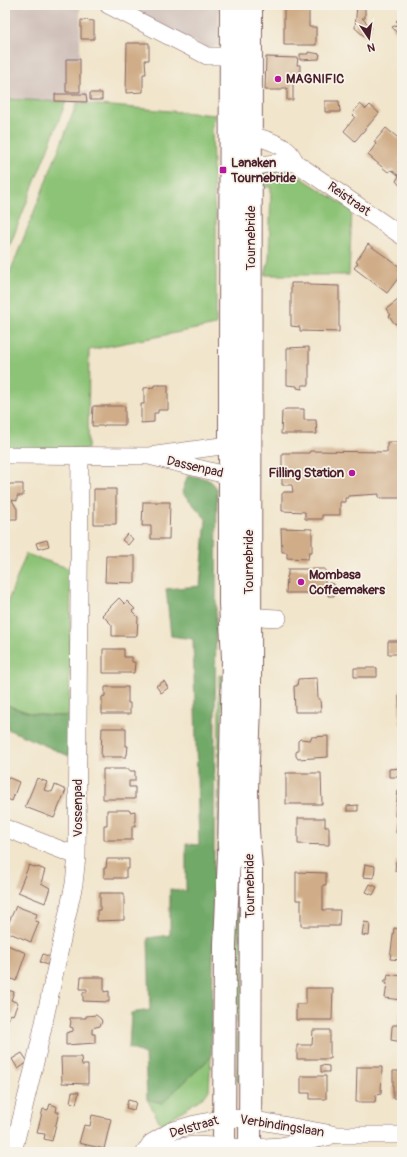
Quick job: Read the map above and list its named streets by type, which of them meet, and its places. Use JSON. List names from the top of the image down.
{
  "streets": {
    "main road": ["Tournebride"],
    "street": [
      "Reistraat",
      "Dassenpad",
      "Vossenpad",
      "Verbindingslaan",
      "Delstraat"
    ]
  },
  "crossings": [
    ["Reistraat", "Tournebride"],
    ["Tournebride", "Dassenpad"],
    ["Tournebride", "Verbindingslaan"],
    ["Tournebride", "Delstraat"],
    ["Dassenpad", "Vossenpad"],
    ["Verbindingslaan", "Delstraat"]
  ],
  "places": {
    "other": ["MAGNIFIC", "Filling Station", "Mombasa Coffeemakers"],
    "transit": ["Lanaken Tournebride"]
  },
  "north": "bottom"
}
